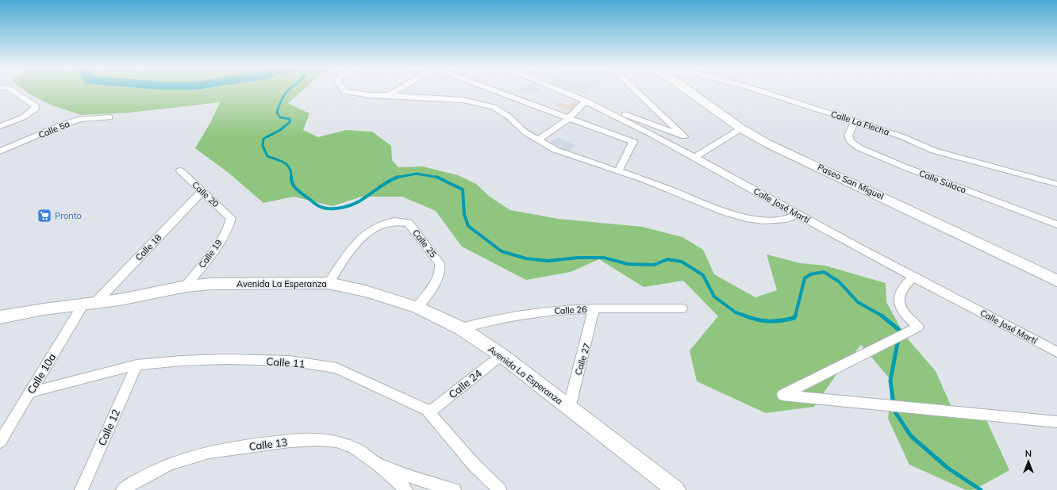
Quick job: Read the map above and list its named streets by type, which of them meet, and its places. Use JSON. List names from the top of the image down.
{
  "streets": {
    "street": [
      "Calle La Flecha",
      "Calle 5a",
      "Paseo San Miguel",
      "Calle Sulaco",
      "Calle 20",
      "Calle José Martí",
      "Calle 25",
      "Calle 18",
      "Calle 19",
      "Avenida La Esperanza",
      "Calle 26",
      "Calle 27",
      "Calle 11",
      "Calle 10a",
      "Calle 24",
      "Calle 12",
      "Calle 13"
    ]
  },
  "crossings": [
    ["Calle La Flecha", "Calle Sulaco"],
    ["Calle 20", "Calle 18"],
    ["Calle 20", "Calle 19"],
    ["Calle 25", "Avenida La Esperanza"],
    ["Calle 18", "Avenida La Esperanza"],
    ["Calle 18", "Calle 10a"],
    ["Calle 19", "Avenida La Esperanza"],
    ["Avenida La Esperanza", "Calle 26"],
    ["Avenida La Esperanza", "Calle 27"],
    ["Avenida La Esperanza", "Calle 10a"],
    ["Avenida La Esperanza", "Calle 24"],
    ["Calle 26", "Calle 27"],
    ["Calle 11", "Calle 10a"],
    ["Calle 11", "Calle 24"],
    ["Calle 11", "Calle 12"]
  ],
  "places": {
    "supermarket": ["Pronto"]
  },
  "north": "top"
}
